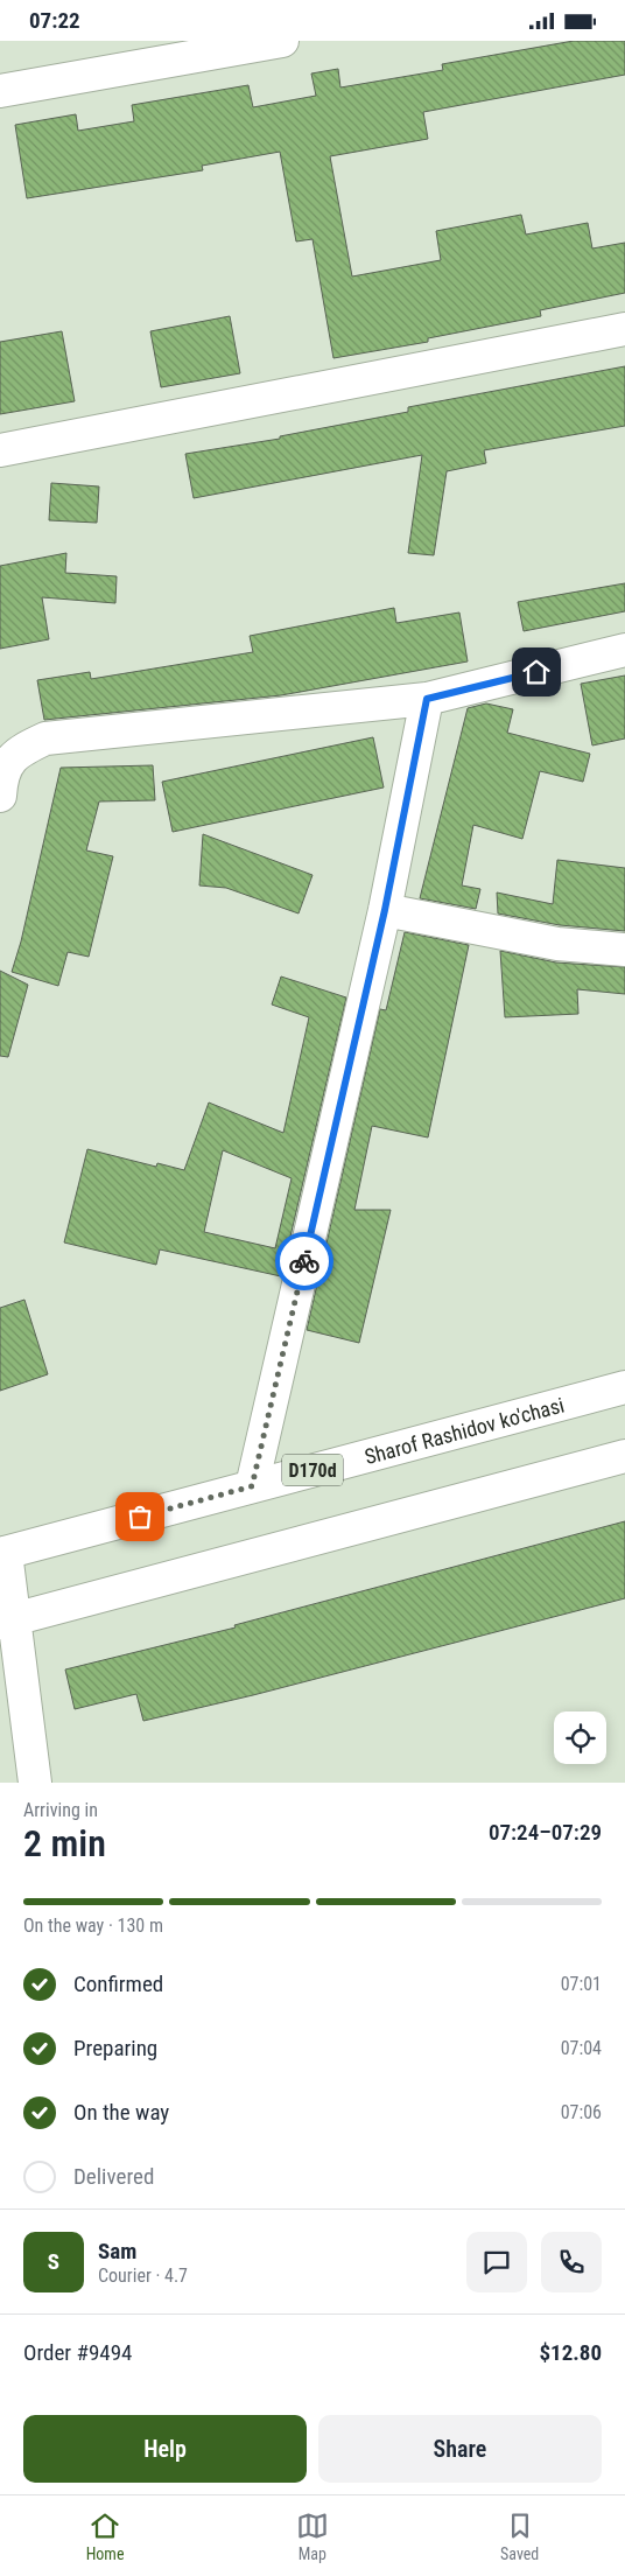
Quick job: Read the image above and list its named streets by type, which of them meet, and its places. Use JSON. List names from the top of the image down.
{
  "streets": {
    "street": ["Sharof Rashidov ko'chasi", "D170d"]
  },
  "page": {
    "status": "07:22",
    "heading": ["2 min", "Arriving in", "07:24–07:29"],
    "panel": [
      "Sam",
      "Courier · 4.7",
      "Order #9494",
      "$12.80"
    ],
    "bar": "On the way · 130 m",
    "list": [
      ["Confirmed", "07:01"],
      ["Preparing", "07:04"],
      ["On the way", "07:06"],
      "Delivered"
    ],
    "round": "S",
    "buttons": ["Help", "Share"],
    "tabs": ["Home", "Map", "Saved"]
  }
}
